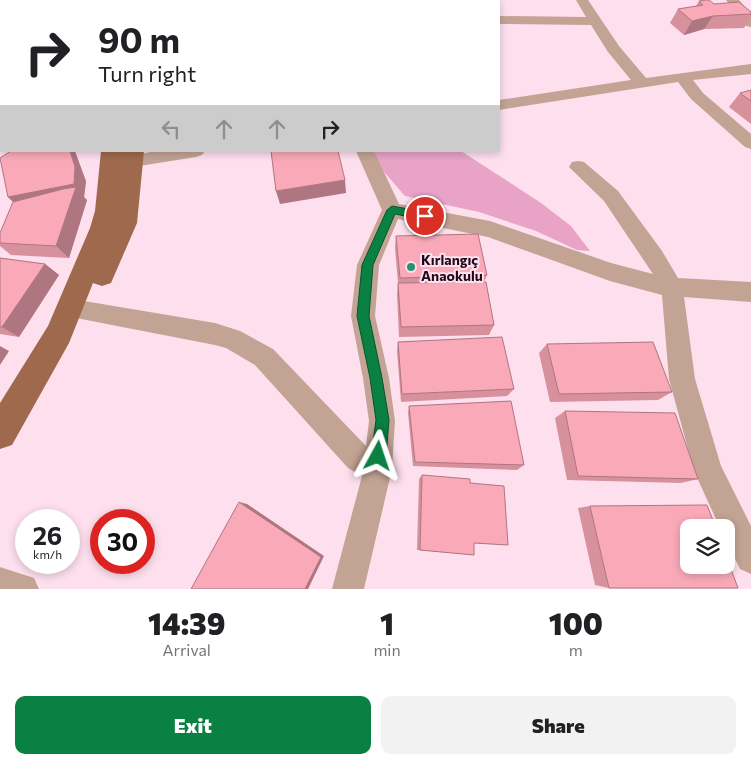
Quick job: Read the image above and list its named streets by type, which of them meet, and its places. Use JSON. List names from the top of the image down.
{
  "places": ["Kırlangıç Anaokulu"],
  "page": {
    "turn": ["90 m", "Turn right"],
    "speed": "26 km/h",
    "limit": "30",
    "eta": [
      "14:39",
      "Arrival",
      "1",
      "min",
      "100",
      "m"
    ],
    "buttons": ["Exit", "Share"]
  }
}
